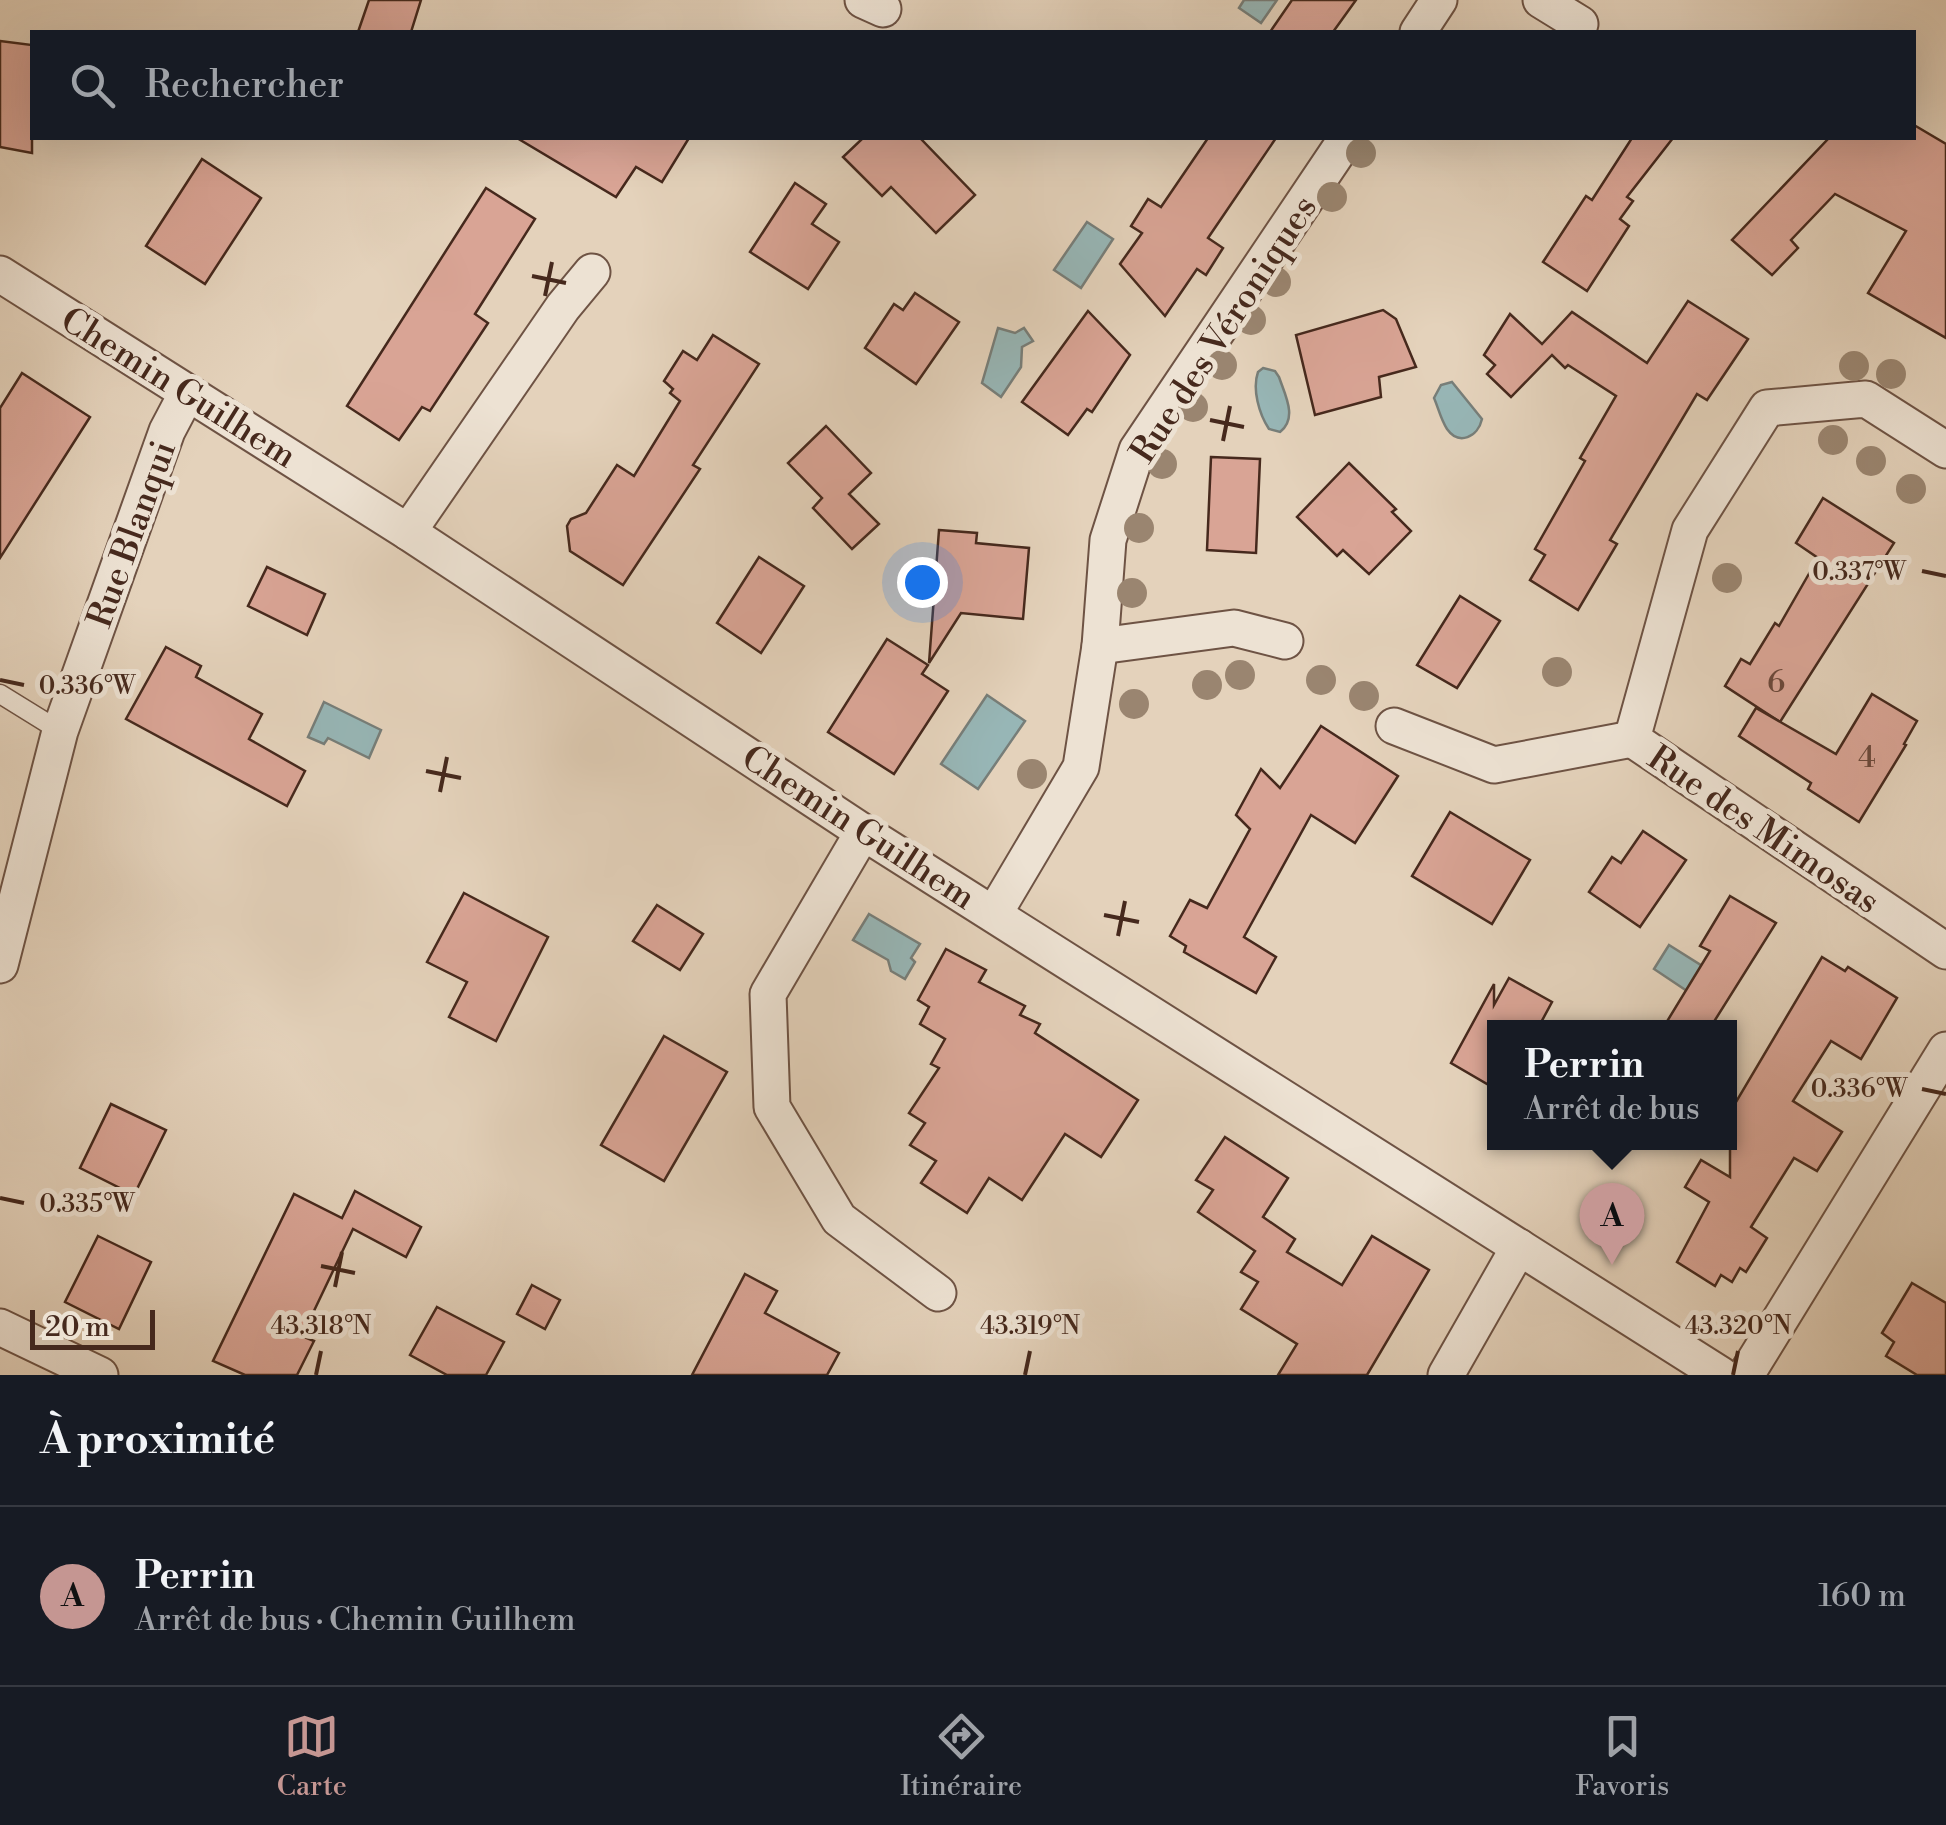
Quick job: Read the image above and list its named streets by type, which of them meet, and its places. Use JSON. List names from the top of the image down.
{
  "streets": {
    "street": [
      "Rue des Véroniques",
      "Chemin Guilhem",
      "Rue Blanqui",
      "Rue des Mimosas"
    ]
  },
  "crossings": [
    ["Rue des Véroniques", "Chemin Guilhem"],
    ["Chemin Guilhem", "Rue Blanqui"]
  ],
  "house_numbers": ["6", "4"],
  "scale_bar": "20 m",
  "page": {
    "search": "Rechercher",
    "popup": ["Perrin", "Arrêt de bus"],
    "pins": "A",
    "scale": "20 m",
    "heading": "À proximité",
    "list": [
      {
        "mark": "A",
        "name": "Perrin",
        "note": "Arrêt de bus · Chemin Guilhem",
        "value": "160 m"
      }
    ],
    "nav": ["Carte", "Itinéraire", "Favoris"]
  },
  "coordinates": [
    "0.337°W",
    "0.336°W",
    "0.335°W",
    "43.318°N",
    "43.319°N",
    "43.320°N"
  ]
}
